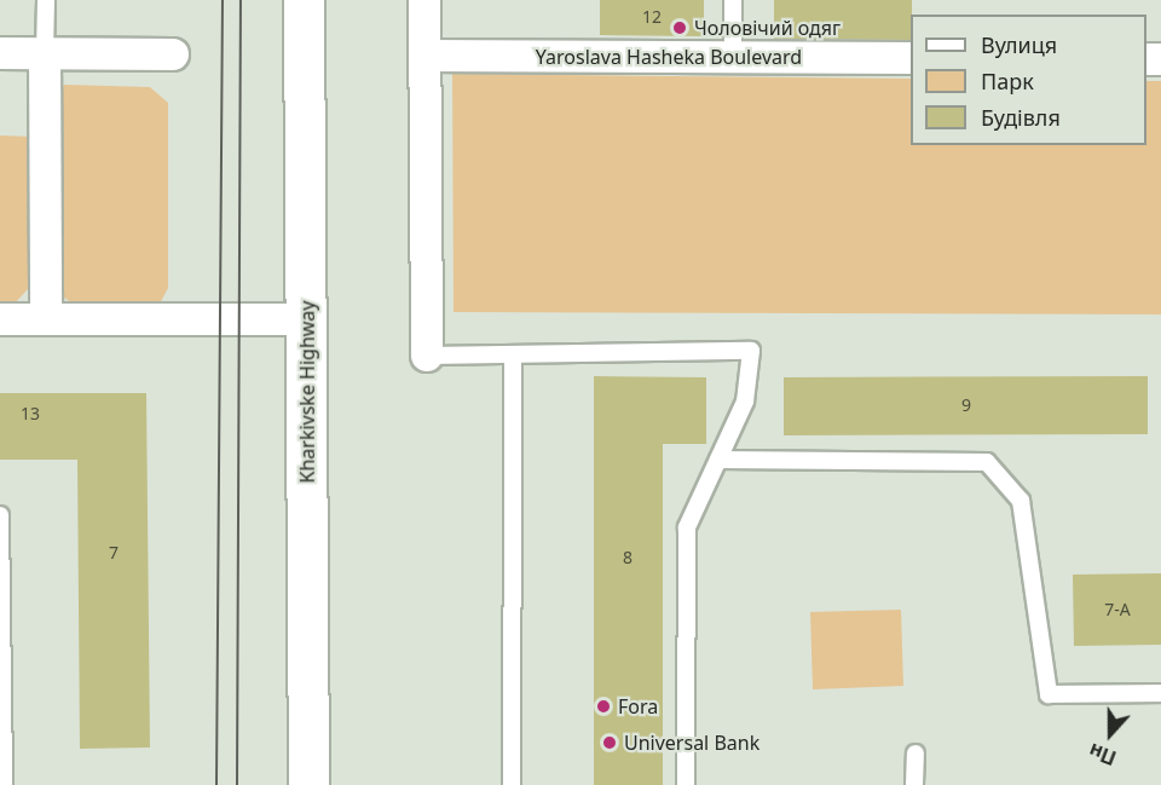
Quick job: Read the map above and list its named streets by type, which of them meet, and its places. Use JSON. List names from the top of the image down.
{
  "streets": {
    "main road": ["Kharkivske Highway"],
    "street": ["Yaroslava Hasheka Boulevard"]
  },
  "places": ["Чоловічий одяг", "Fora", "Universal Bank"],
  "house_numbers": [
    "12",
    "9",
    "13",
    "7",
    "8",
    "7-А"
  ],
  "legend": ["Вулиця", "Парк", "Будівля"],
  "north": "bottom"
}
